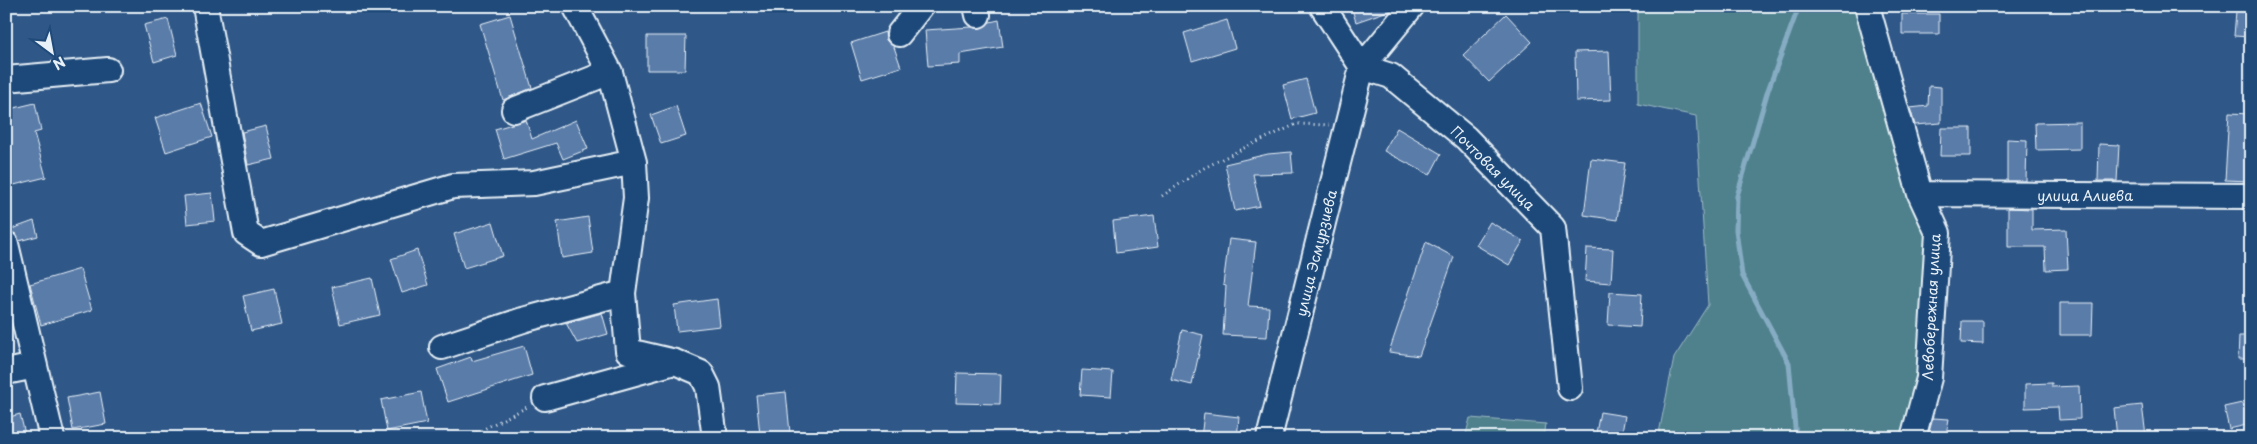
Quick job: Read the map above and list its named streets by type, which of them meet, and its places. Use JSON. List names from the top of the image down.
{
  "streets": {
    "street": [
      "Почтовая улица",
      "улица Алиева",
      "улица Эсмурзиева",
      "Левобережная улица"
    ]
  },
  "crossings": [
    ["Почтовая улица", "улица Эсмурзиева"],
    ["улица Алиева", "Левобережная улица"]
  ],
  "north": "bottom right"
}
